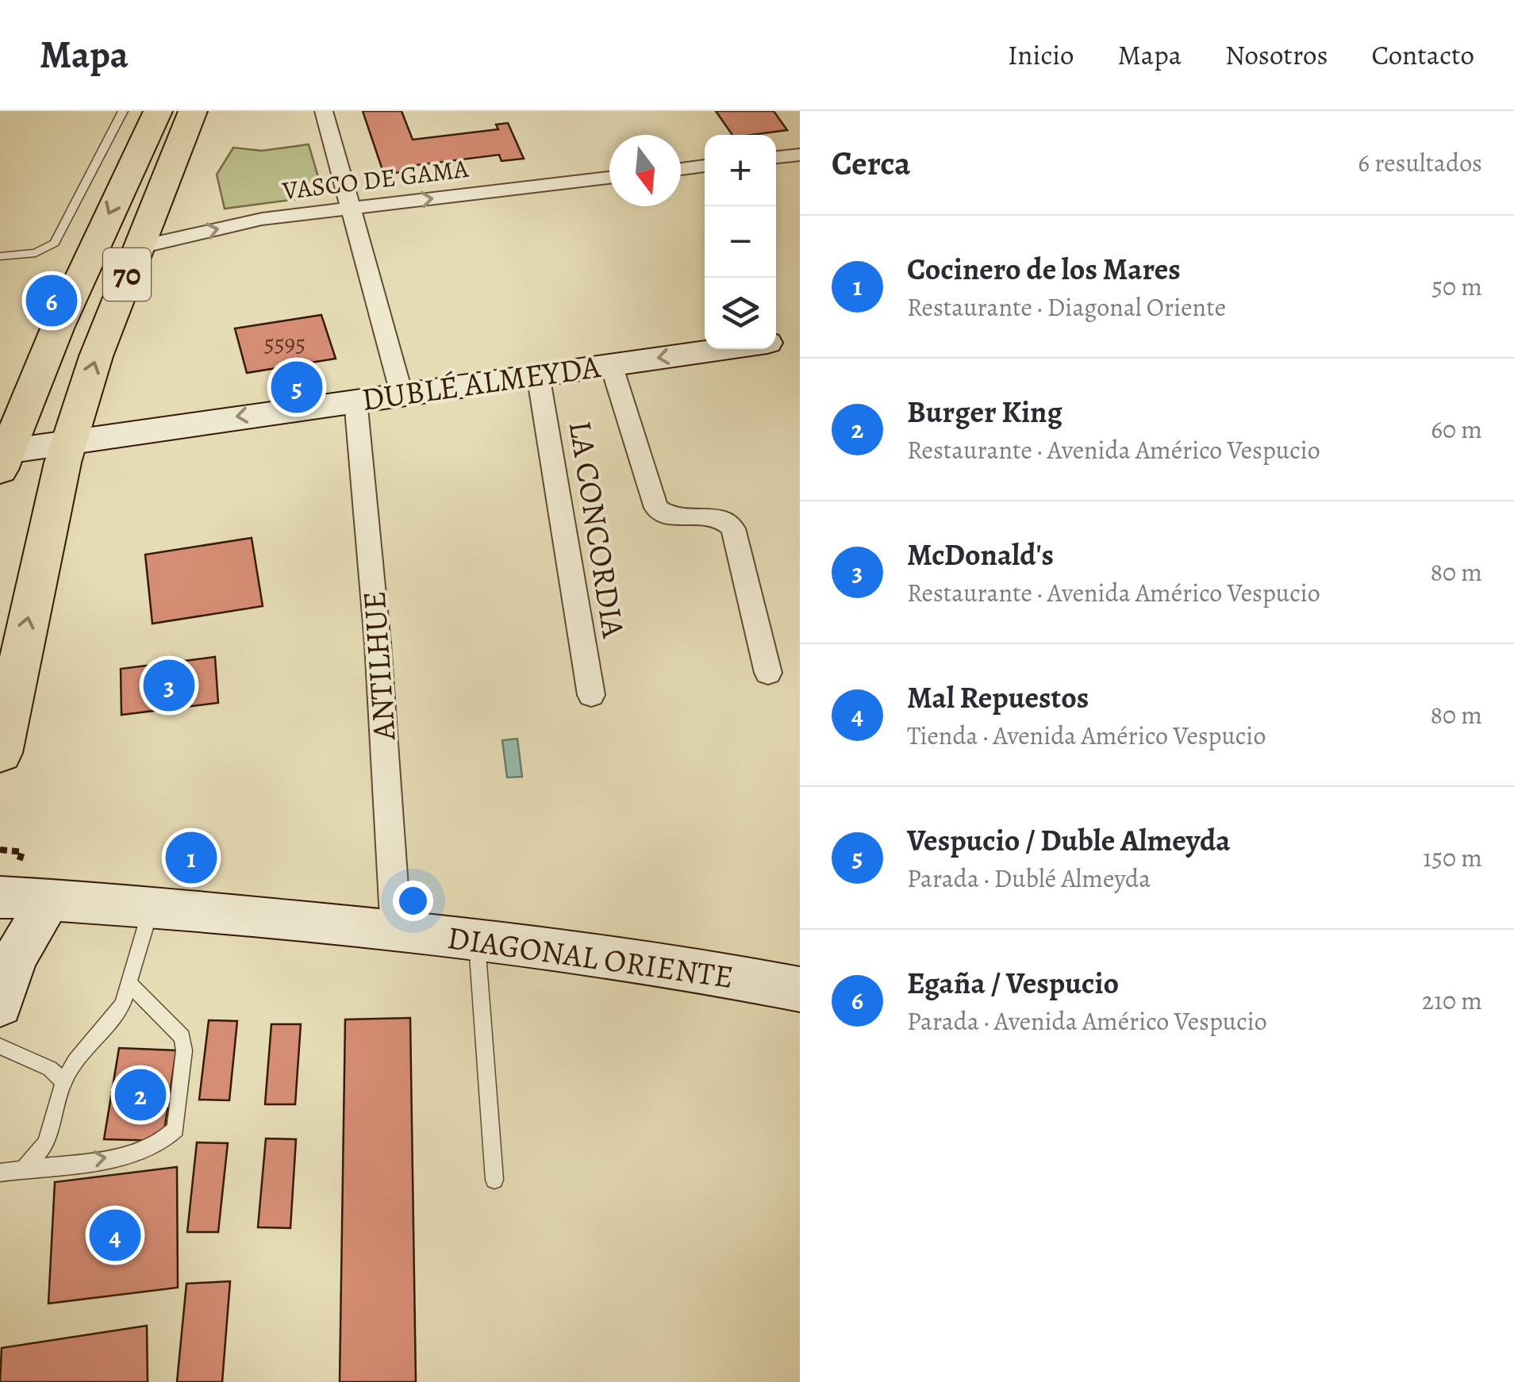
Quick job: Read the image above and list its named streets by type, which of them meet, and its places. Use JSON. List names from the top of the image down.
{
  "streets": {
    "main road": ["70", "DUBLÉ ALMEYDA", "DIAGONAL ORIENTE"],
    "street": ["VASCO DE GAMA", "LA CONCORDIA", "ANTILHUE"]
  },
  "crossings": [
    ["VASCO DE GAMA", "70"],
    ["70", "DUBLÉ ALMEYDA"],
    ["DUBLÉ ALMEYDA", "LA CONCORDIA"],
    ["DUBLÉ ALMEYDA", "ANTILHUE"],
    ["ANTILHUE", "DIAGONAL ORIENTE"]
  ],
  "one_way": ["VASCO DE GAMA", "DUBLÉ ALMEYDA"],
  "house_numbers": ["5595"],
  "north": "bottom",
  "page": {
    "header": "Mapa",
    "nav": [
      "Inicio",
      "Mapa",
      "Nosotros",
      "Contacto"
    ],
    "heading": ["Cerca", "6 resultados"],
    "map_buttons": ["+", "−"],
    "list": [
      {
        "mark": "1",
        "name": "Cocinero de los Mares",
        "note": "Restaurante · Diagonal Oriente",
        "value": "50 m"
      },
      {
        "mark": "2",
        "name": "Burger King",
        "note": "Restaurante · Avenida Américo Vespucio",
        "value": "60 m"
      },
      {
        "mark": "3",
        "name": "McDonald's",
        "note": "Restaurante · Avenida Américo Vespucio",
        "value": "80 m"
      },
      {
        "mark": "4",
        "name": "Mal Repuestos",
        "note": "Tienda · Avenida Américo Vespucio",
        "value": "80 m"
      },
      {
        "mark": "5",
        "name": "Vespucio / Duble Almeyda",
        "note": "Parada · Dublé Almeyda",
        "value": "150 m"
      },
      {
        "mark": "6",
        "name": "Egaña / Vespucio",
        "note": "Parada · Avenida Américo Vespucio",
        "value": "210 m"
      }
    ],
    "pins": [
      "6",
      "5",
      "3",
      "1",
      "2",
      "4"
    ]
  }
}
